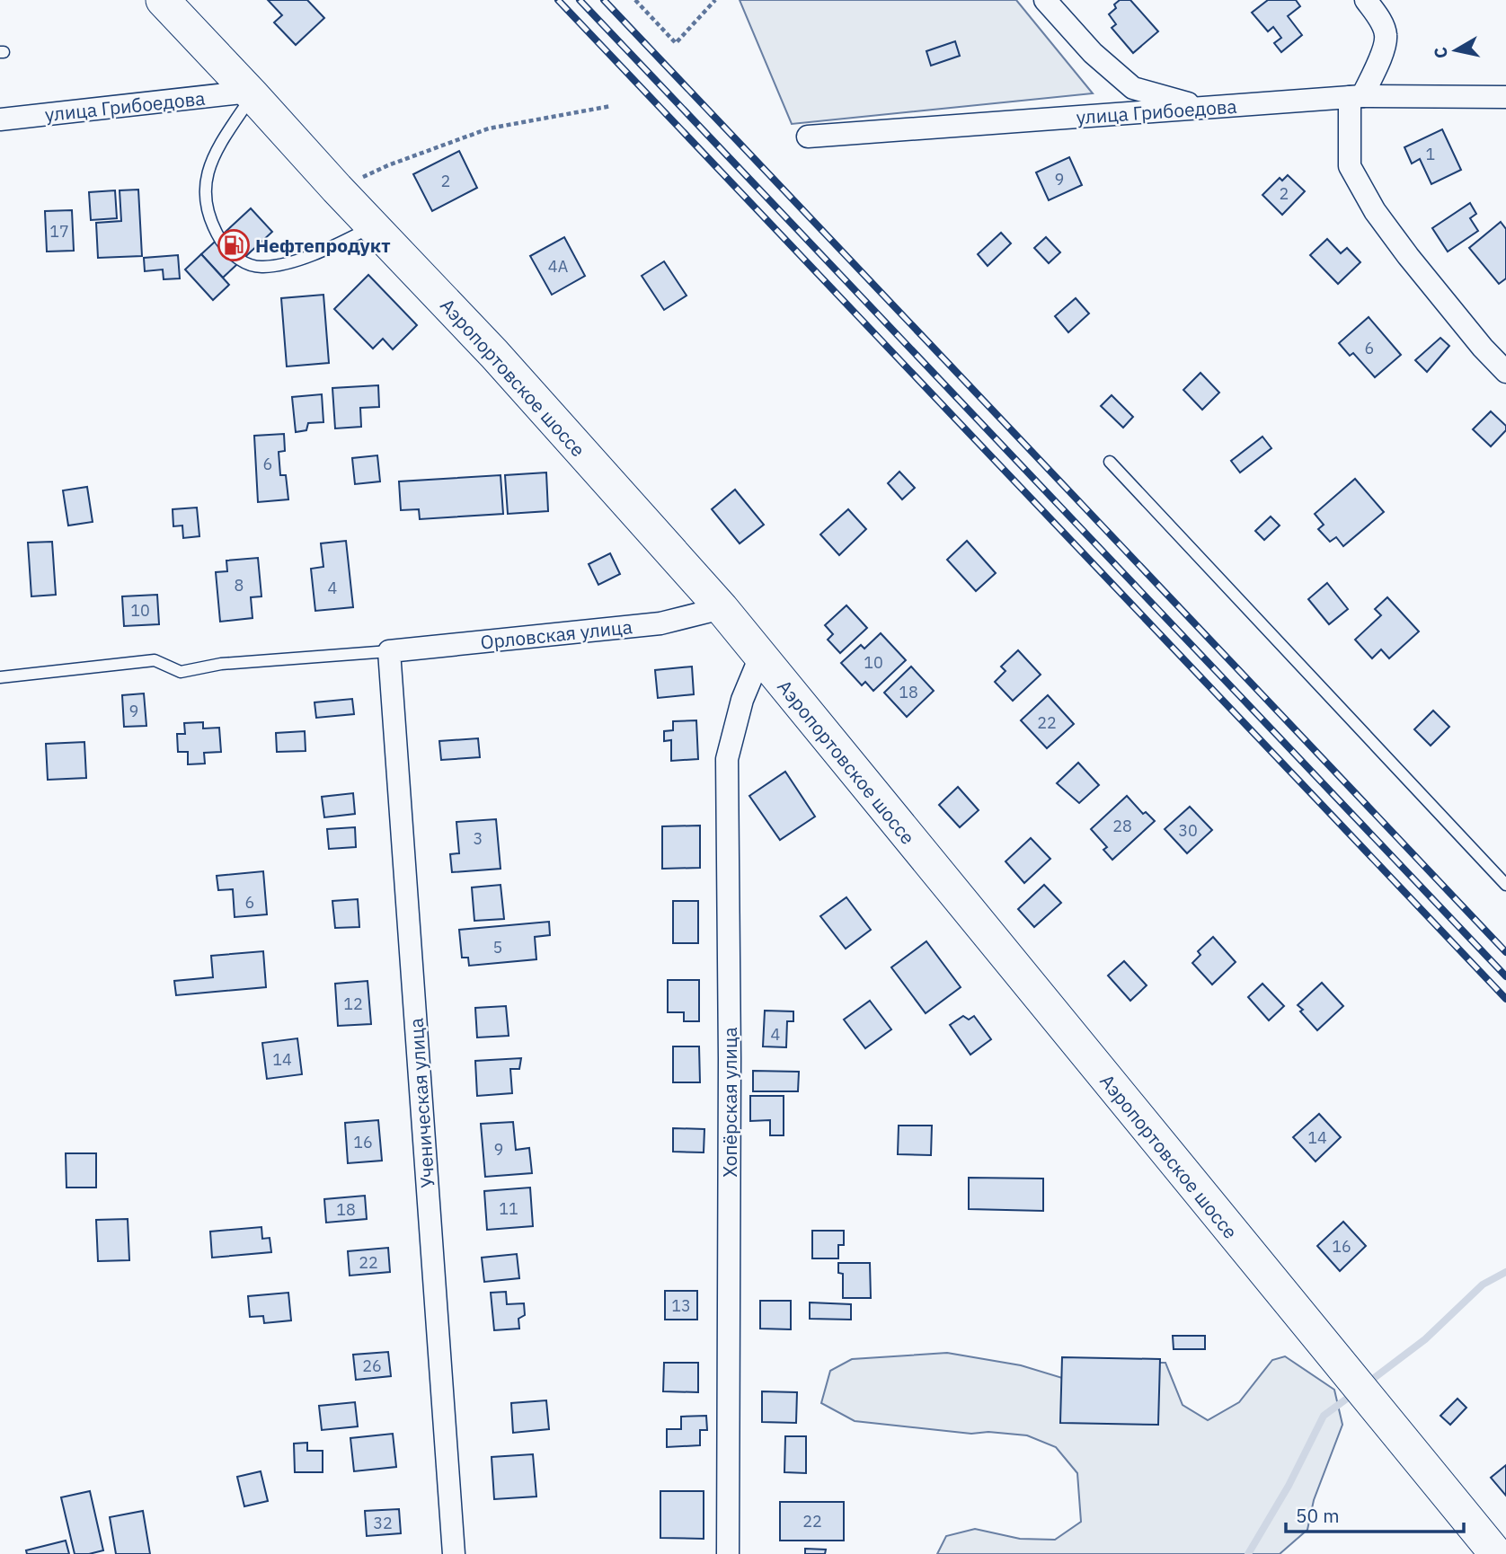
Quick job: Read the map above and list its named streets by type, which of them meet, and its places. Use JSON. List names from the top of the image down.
{
  "streets": {
    "main road": ["Аэропортовское шоссе"],
    "street": [
      "улица Грибоедова",
      "Орловская улица",
      "Хопёрская улица",
      "Ученическая улица"
    ]
  },
  "crossings": [
    ["улица Грибоедова", "Аэропортовское шоссе"],
    ["Аэропортовское шоссе", "Орловская улица"],
    ["Аэропортовское шоссе", "Хопёрская улица"],
    ["Орловская улица", "Ученическая улица"]
  ],
  "places": {
    "fuel station": ["Нефтепродукт"]
  },
  "house_numbers": [
    "1",
    "9",
    "2",
    "2",
    "17",
    "4А",
    "6",
    "6",
    "8",
    "4",
    "10",
    "10",
    "18",
    "9",
    "22",
    "28",
    "30",
    "3",
    "6",
    "5",
    "12",
    "4",
    "14",
    "14",
    "16",
    "9",
    "11",
    "18",
    "16",
    "22",
    "13",
    "26",
    "22",
    "32"
  ],
  "scale_bar": "50 m",
  "north": "left"
}
